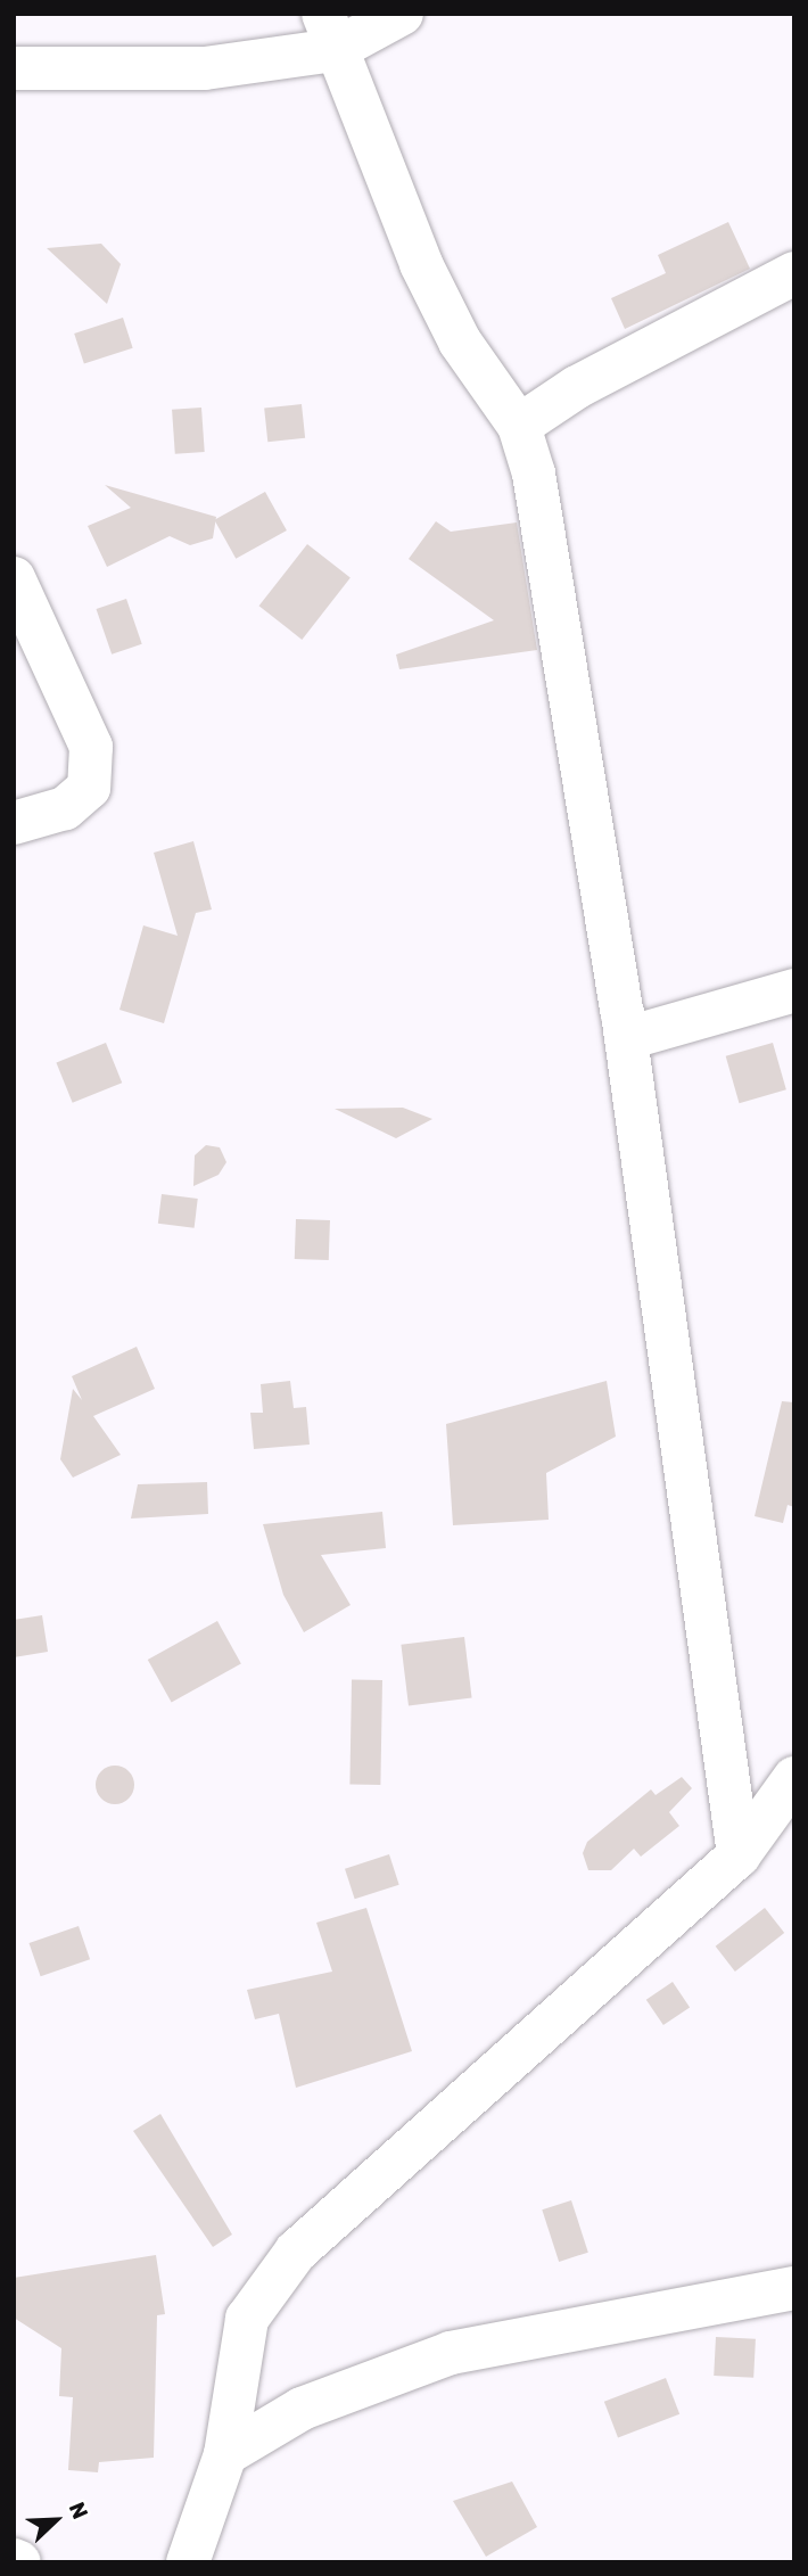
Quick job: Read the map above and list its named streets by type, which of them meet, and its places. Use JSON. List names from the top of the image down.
{
  "north": "top right"
}
